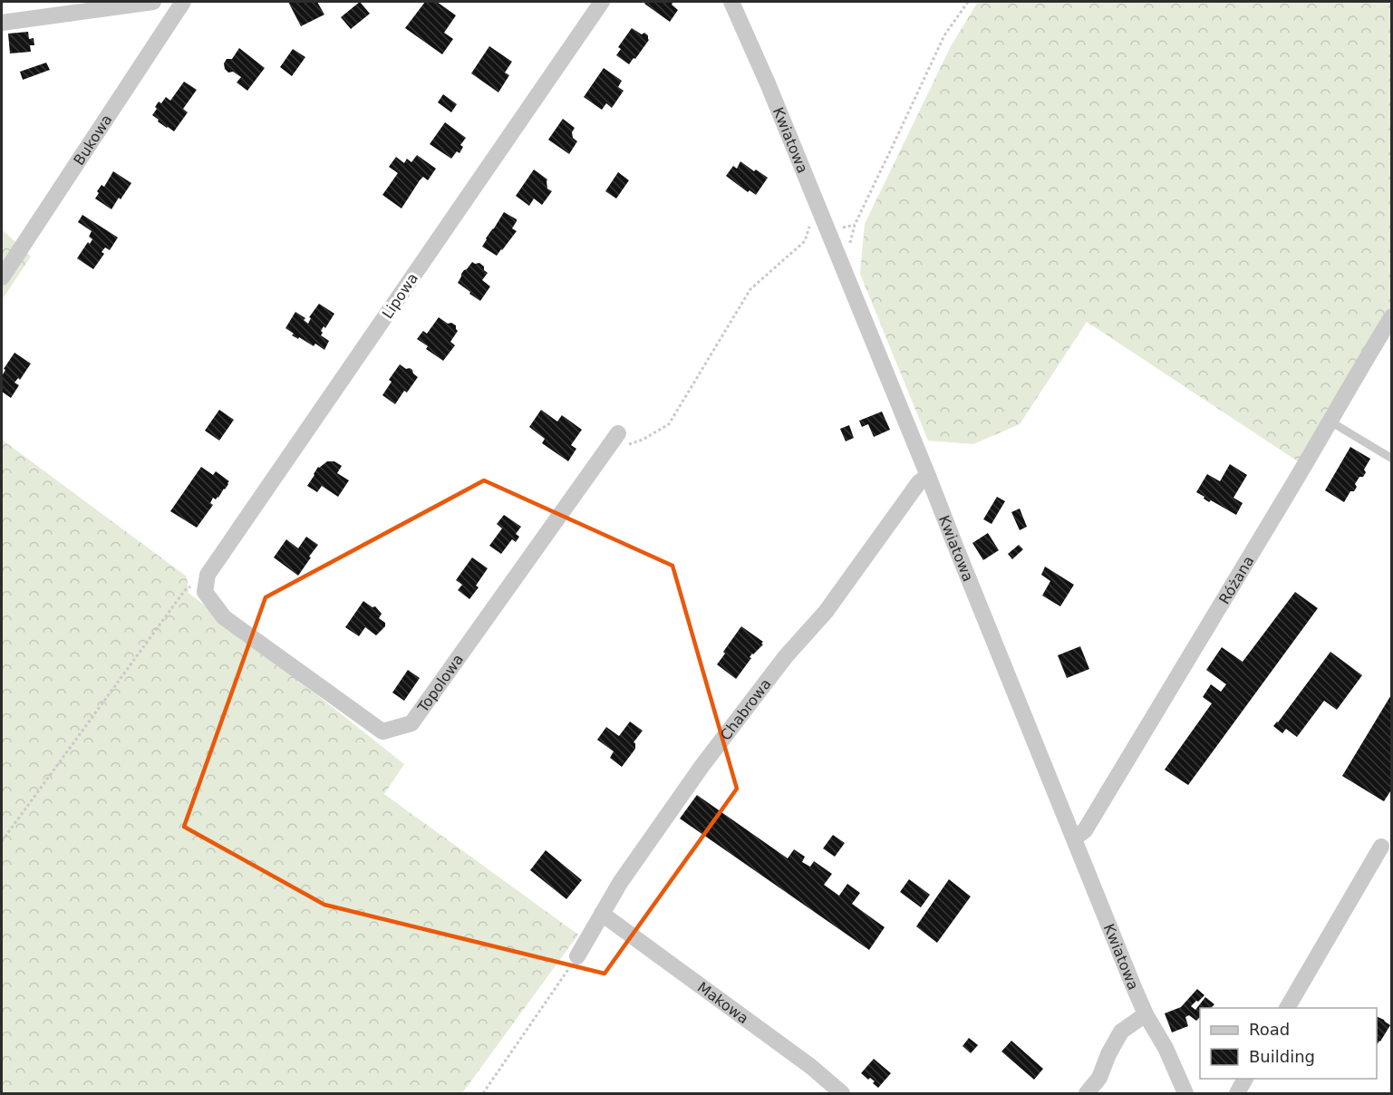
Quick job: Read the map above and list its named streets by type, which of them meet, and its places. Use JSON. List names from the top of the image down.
{
  "streets": {
    "street": [
      "Bukowa",
      "Kwiatowa",
      "Lipowa",
      "Różana",
      "Topolowa",
      "Chabrowa",
      "Makowa"
    ]
  },
  "crossings": [
    ["Kwiatowa", "Różana"],
    ["Kwiatowa", "Chabrowa"],
    ["Lipowa", "Topolowa"],
    ["Chabrowa", "Makowa"]
  ],
  "legend": ["Road", "Building"]
}
